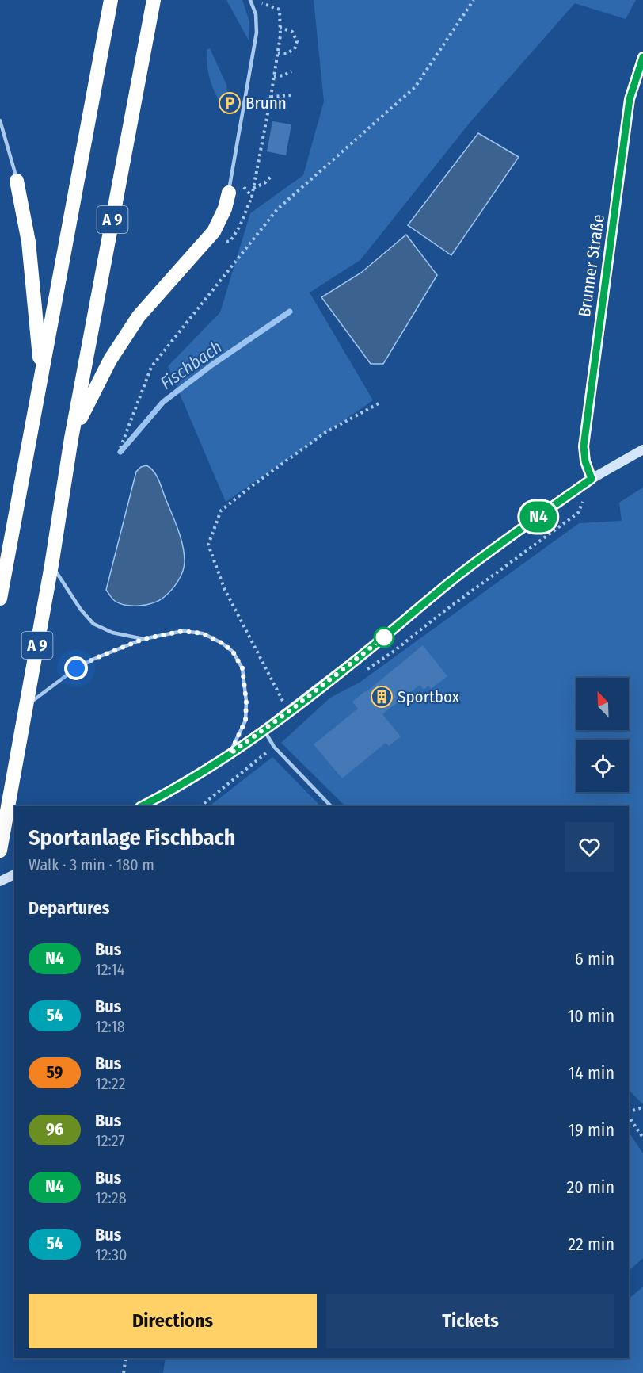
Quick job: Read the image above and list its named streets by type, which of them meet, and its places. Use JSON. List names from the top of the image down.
{
  "streets": {
    "highway": ["A 9"],
    "main road": ["Brunner Straße"]
  },
  "water": ["Fischbach"],
  "places": {
    "parking": ["Brunn"],
    "building": ["Sportbox"]
  },
  "lines": ["bus line N4"],
  "north": "top left",
  "page": {
    "on_map": "N4",
    "heading": [
      ["Sportanlage Fischbach", "Walk · 3 min · 180 m"],
      "Departures"
    ],
    "list": [
      {
        "mark": "N4",
        "name": "Bus",
        "note": "12:14",
        "value": "6 min"
      },
      {
        "mark": "54",
        "name": "Bus",
        "note": "12:18",
        "value": "10 min"
      },
      {
        "mark": "59",
        "name": "Bus",
        "note": "12:22",
        "value": "14 min"
      },
      {
        "mark": "96",
        "name": "Bus",
        "note": "12:27",
        "value": "19 min"
      },
      {
        "mark": "N4",
        "name": "Bus",
        "note": "12:28",
        "value": "20 min"
      },
      {
        "mark": "54",
        "name": "Bus",
        "note": "12:30",
        "value": "22 min"
      }
    ],
    "buttons": ["Directions", "Tickets"]
  }
}
